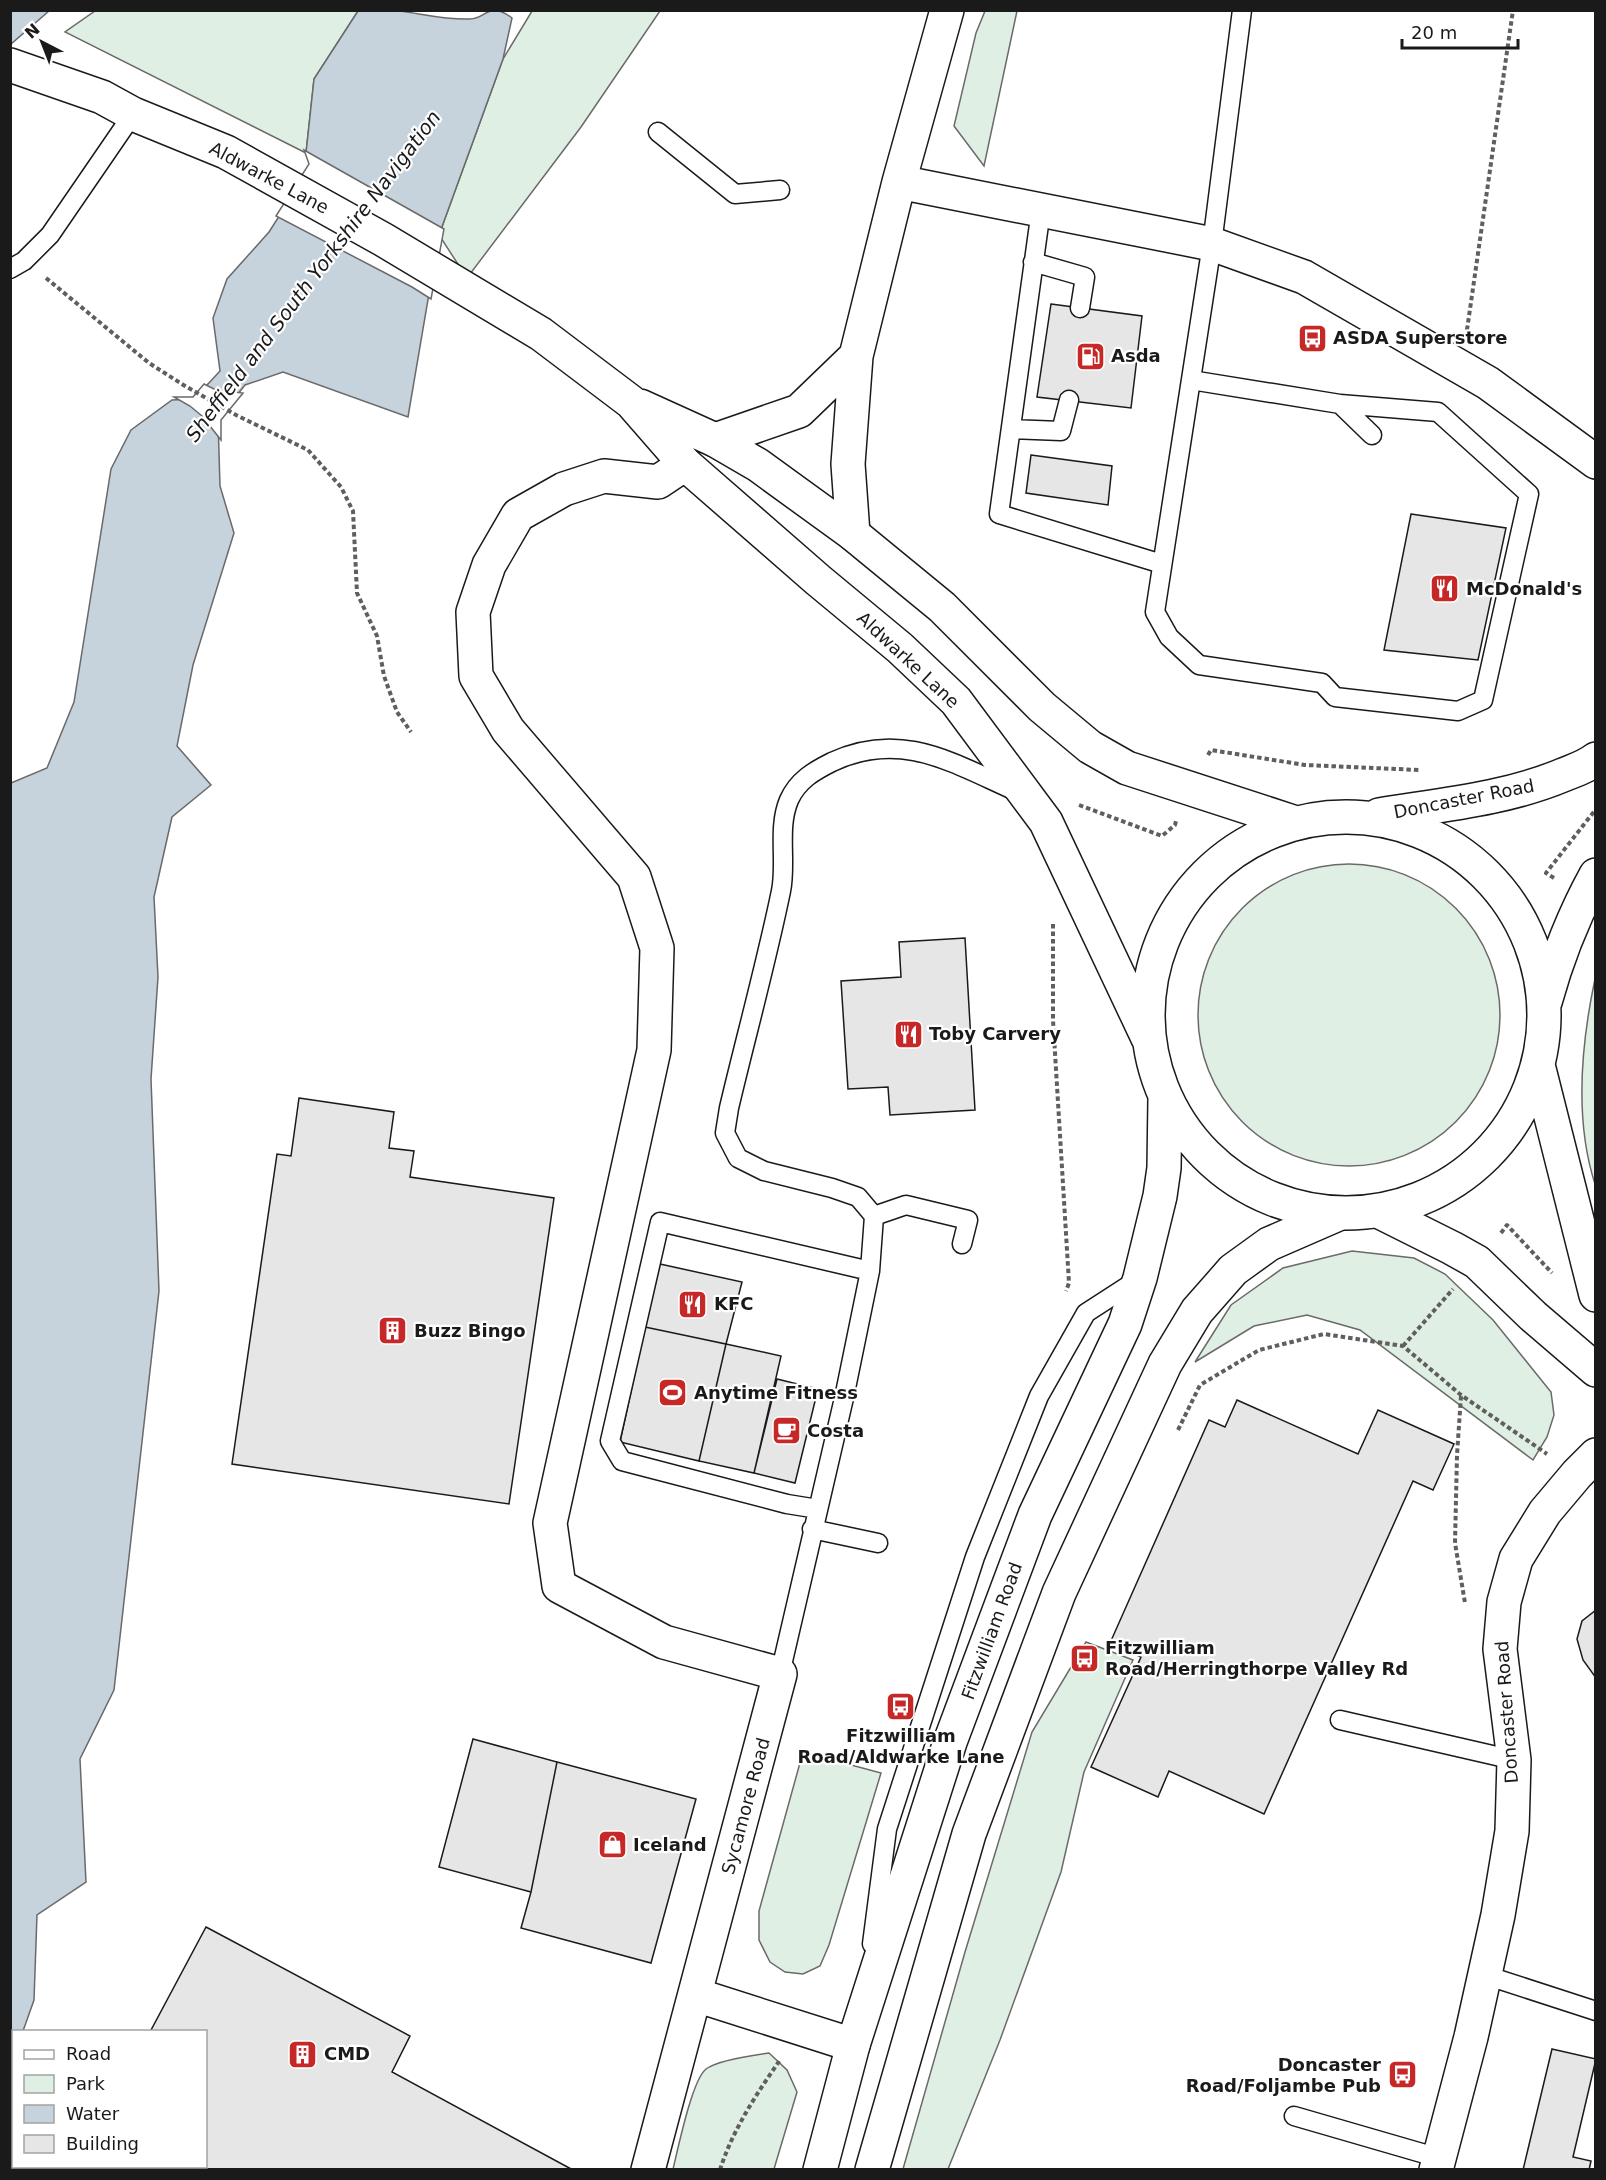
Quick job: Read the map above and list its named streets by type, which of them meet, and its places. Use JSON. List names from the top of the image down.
{
  "streets": {
    "main road": [
      "Aldwarke Lane",
      "Doncaster Road",
      "Fitzwilliam Road",
      "Sycamore Road"
    ]
  },
  "water": ["Sheffield and South Yorkshire Navigation"],
  "places": {
    "bus stop": [
      "ASDA Superstore",
      "Fitzwilliam Road/Herringthorpe Valley Rd",
      "Fitzwilliam Road/Aldwarke Lane",
      "Doncaster Road/Foljambe Pub"
    ],
    "fuel station": ["Asda"],
    "restaurant": ["McDonald's", "Toby Carvery", "KFC"],
    "building": ["Buzz Bingo", "CMD"],
    "sports": ["Anytime Fitness"],
    "cafe": ["Costa"],
    "shop": ["Iceland"]
  },
  "legend": [
    "Road",
    "Park",
    "Water",
    "Building"
  ],
  "scale_bar": "20 m",
  "north": "top left"
}
